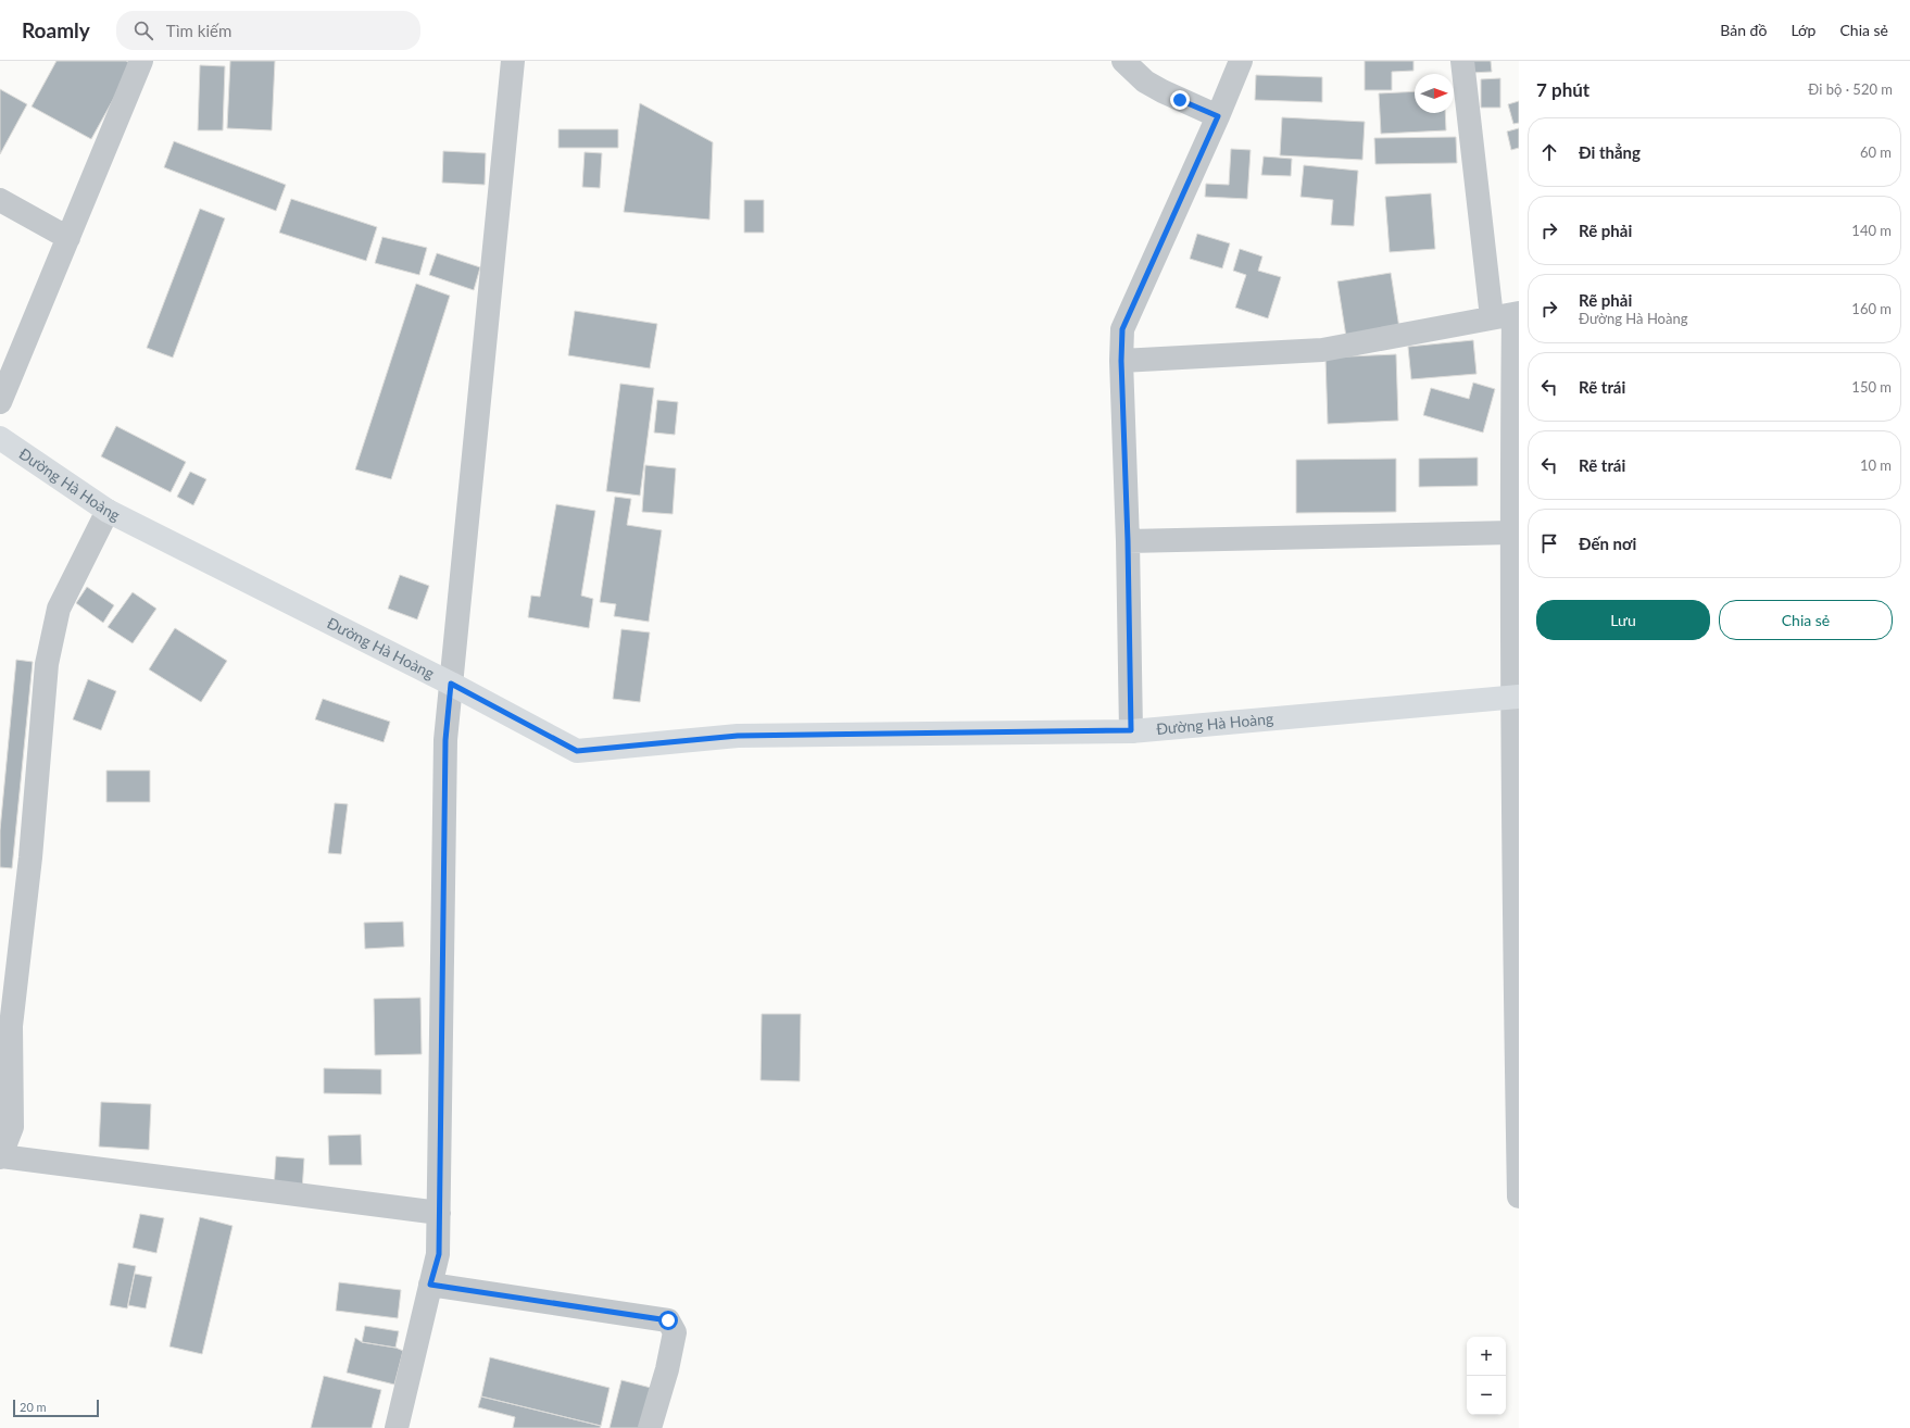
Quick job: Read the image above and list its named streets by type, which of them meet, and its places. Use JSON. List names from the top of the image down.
{
  "streets": {
    "street": ["Đường Hà Hoàng"]
  },
  "scale_bar": "20 m",
  "north": "right",
  "page": {
    "header": "Roamly",
    "search": "Tìm kiếm",
    "nav": ["Bản đồ", "Lớp", "Chia sẻ"],
    "heading": ["7 phút", "Đi bộ · 520 m"],
    "list": [
      ["Đi thẳng", "60 m"],
      ["Rẽ phải", "140 m"],
      ["Rẽ phải", "Đường Hà Hoàng", "160 m"],
      ["Rẽ trái", "150 m"],
      ["Rẽ trái", "10 m"],
      "Đến nơi"
    ],
    "buttons": ["Lưu", "Chia sẻ"],
    "map_buttons": ["+", "−"],
    "scale": "20 m"
  }
}
